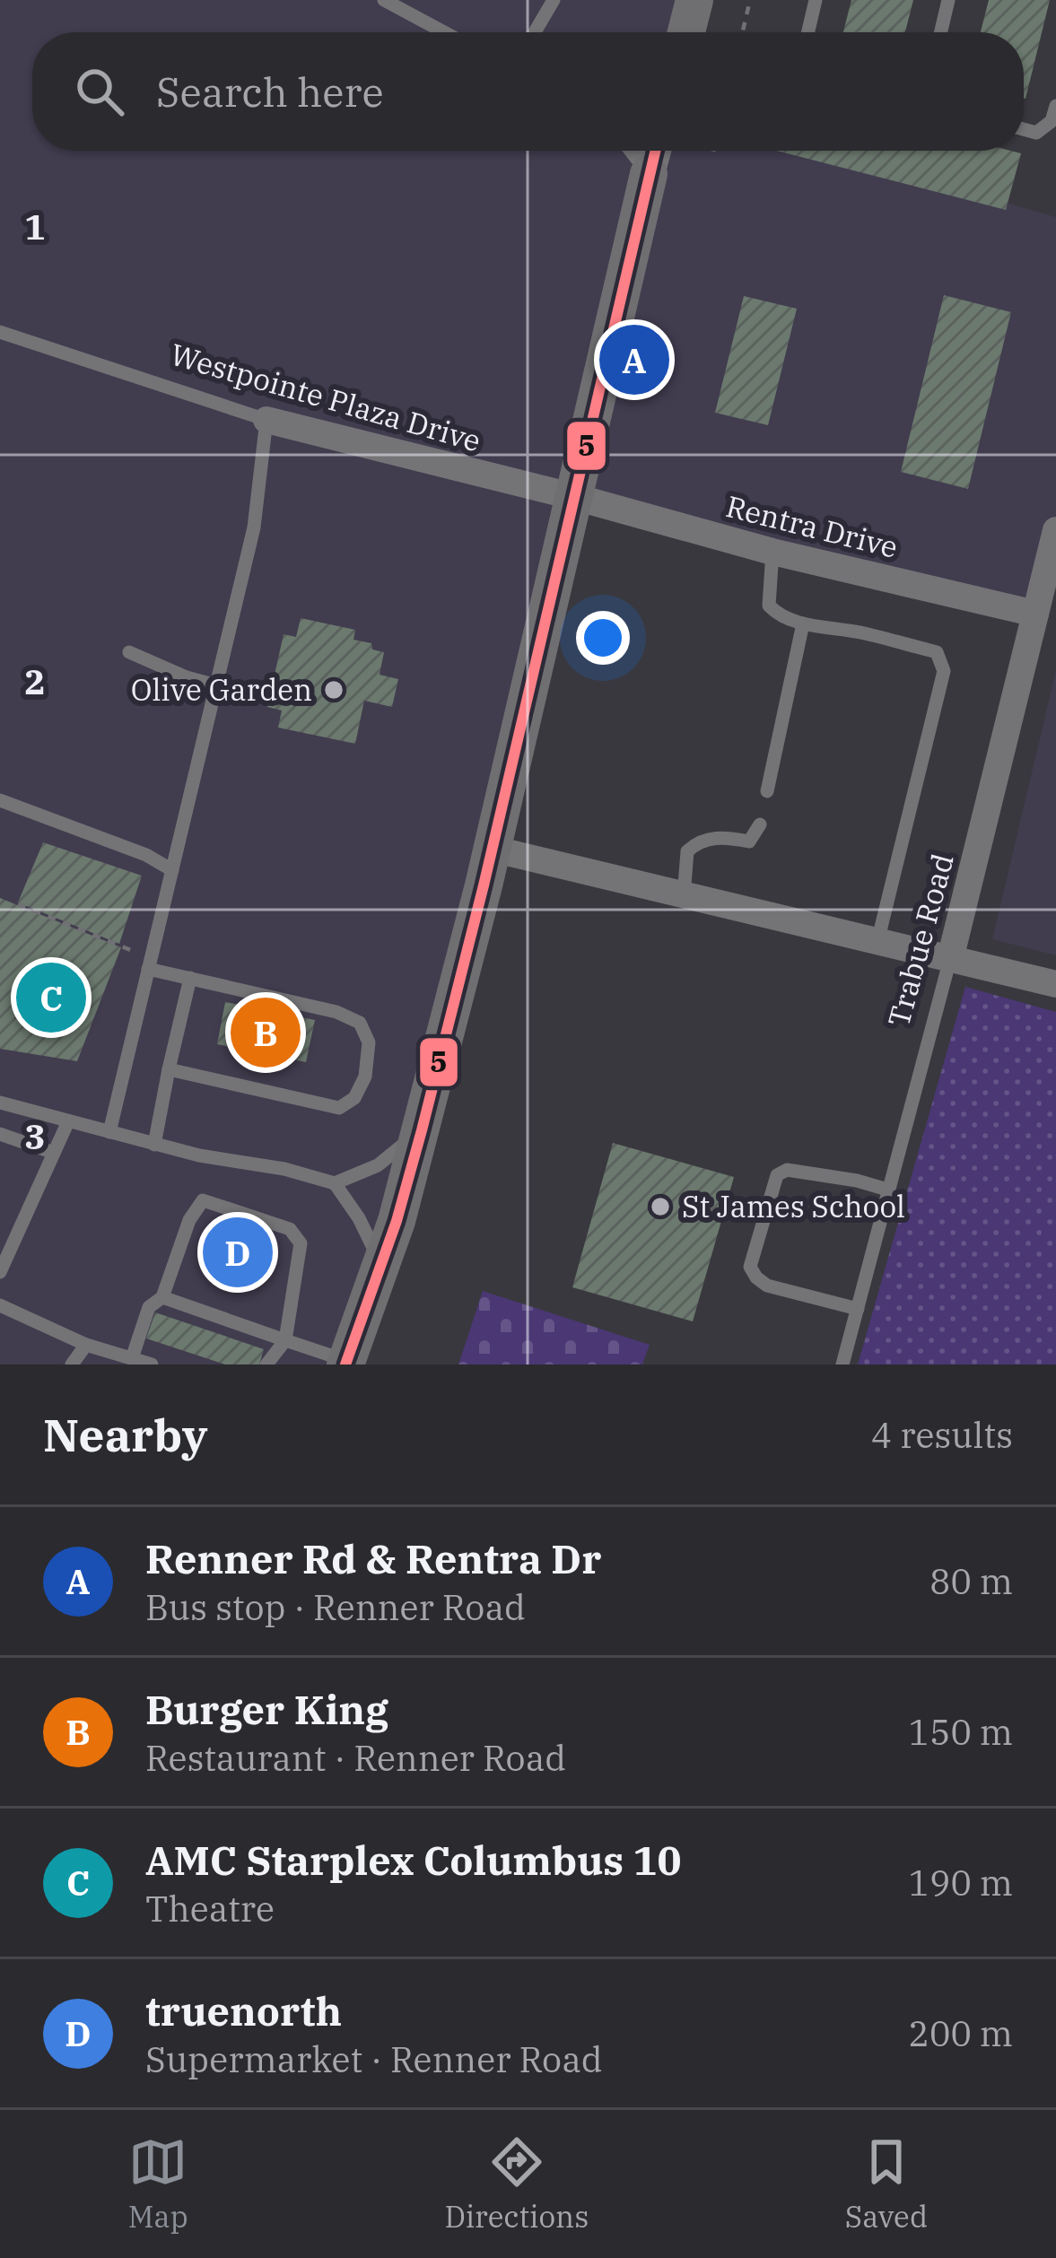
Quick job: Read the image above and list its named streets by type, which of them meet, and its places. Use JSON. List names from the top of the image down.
{
  "streets": {
    "street": ["Westpointe Plaza Drive", "Rentra Drive", "Trabue Road"]
  },
  "crossings": [
    ["Westpointe Plaza Drive", "Rentra Drive"],
    ["Rentra Drive", "Trabue Road"]
  ],
  "places": ["Olive Garden", "St James School"],
  "lines": ["transit line 5"],
  "page": {
    "search": "Search here",
    "pins": [
      "A",
      "C",
      "B",
      "D"
    ],
    "heading": ["Nearby", "4 results"],
    "list": [
      {
        "mark": "A",
        "name": "Renner Rd & Rentra Dr",
        "note": "Bus stop · Renner Road",
        "value": "80 m"
      },
      {
        "mark": "B",
        "name": "Burger King",
        "note": "Restaurant · Renner Road",
        "value": "150 m"
      },
      {
        "mark": "C",
        "name": "AMC Starplex Columbus 10",
        "note": "Theatre",
        "value": "190 m"
      },
      {
        "mark": "D",
        "name": "truenorth",
        "note": "Supermarket · Renner Road",
        "value": "200 m"
      }
    ],
    "nav": ["Map", "Directions", "Saved"]
  },
  "grid": {
    "rows": ["1", "2", "3"]
  }
}
